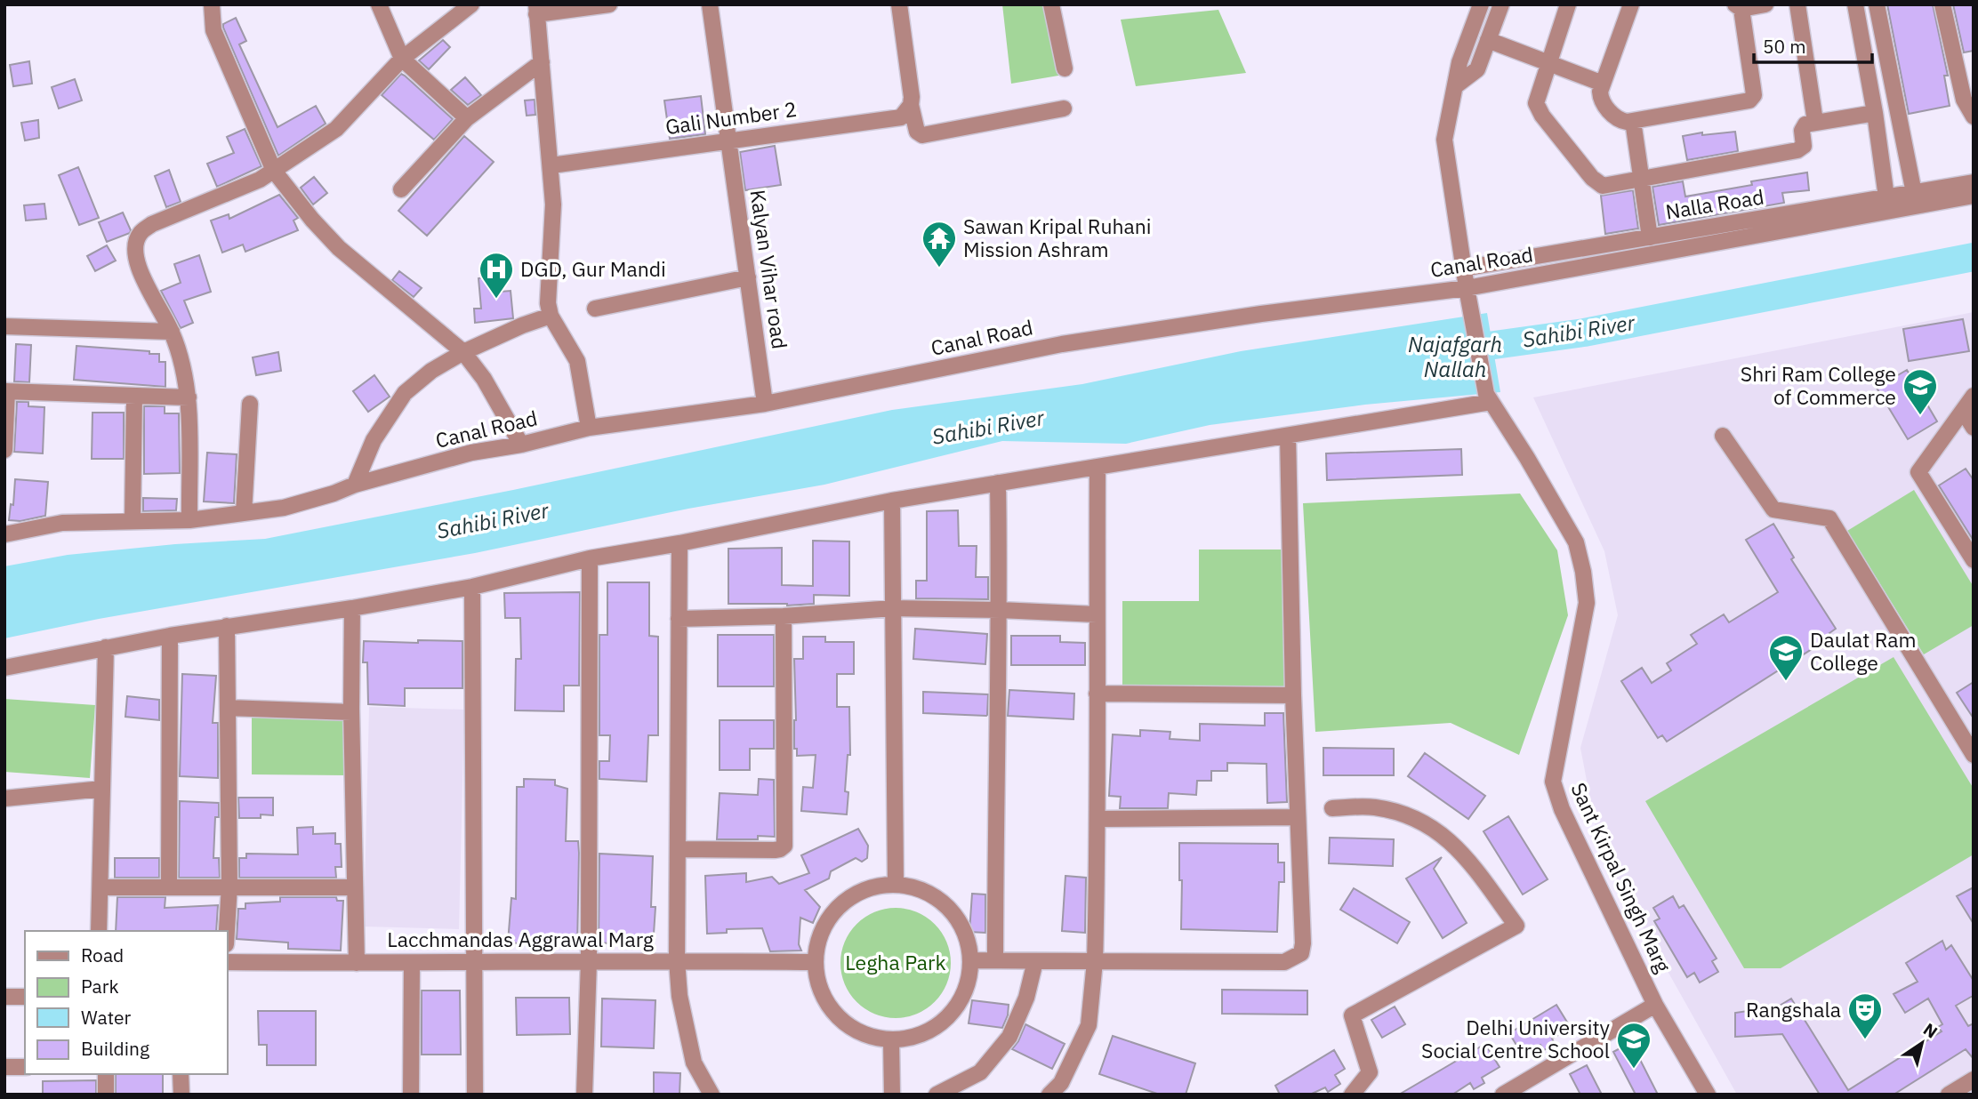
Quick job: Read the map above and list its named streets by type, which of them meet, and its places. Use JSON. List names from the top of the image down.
{
  "streets": {
    "street": [
      "Gali Number 2",
      "Nalla Road",
      "Canal Road",
      "Kalyan Vihar road",
      "Sant Kirpal Singh Marg",
      "Lacchmandas Aggrawal Marg"
    ]
  },
  "crossings": [
    ["Gali Number 2", "Kalyan Vihar road"],
    ["Canal Road", "Kalyan Vihar road"]
  ],
  "water": ["Sahibi River", "Najafgarh Nallah"],
  "parks": ["Legha Park"],
  "places": {
    "temple": ["Sawan Kripal Ruhani Mission Ashram"],
    "hospital": ["DGD, Gur Mandi"],
    "school or university": ["Shri Ram College of Commerce", "Daulat Ram College", "Delhi University Social Centre School"],
    "theatre": ["Rangshala"]
  },
  "legend": [
    "Road",
    "Park",
    "Water",
    "Building"
  ],
  "scale_bar": "50 m",
  "north": "top right"
}
